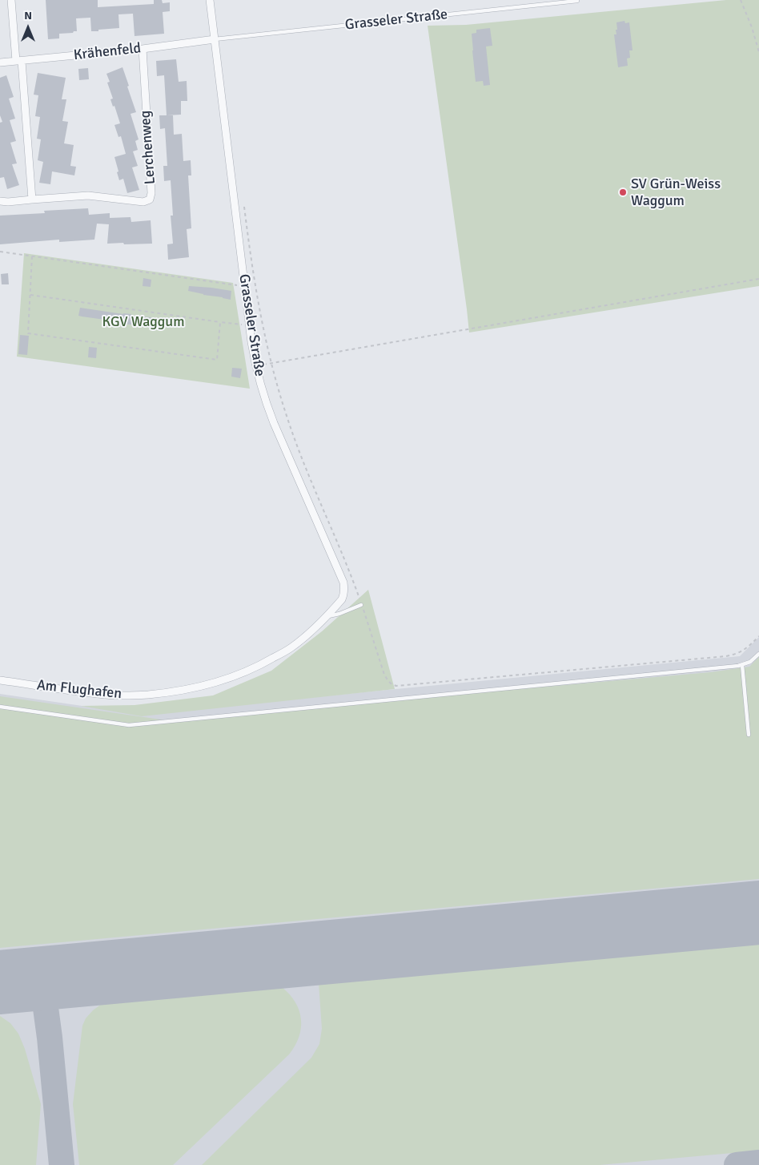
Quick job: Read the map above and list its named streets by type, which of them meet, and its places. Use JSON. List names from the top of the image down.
{
  "streets": {
    "street": [
      "Grasseler Straße",
      "Krähenfeld",
      "Lerchenweg",
      "Am Flughafen"
    ]
  },
  "crossings": [
    ["Grasseler Straße", "Krähenfeld"],
    ["Grasseler Straße", "Am Flughafen"],
    ["Krähenfeld", "Lerchenweg"]
  ],
  "parks": ["KGV Waggum"],
  "places": ["SV Grün-Weiss Waggum"],
  "north": "top"
}
